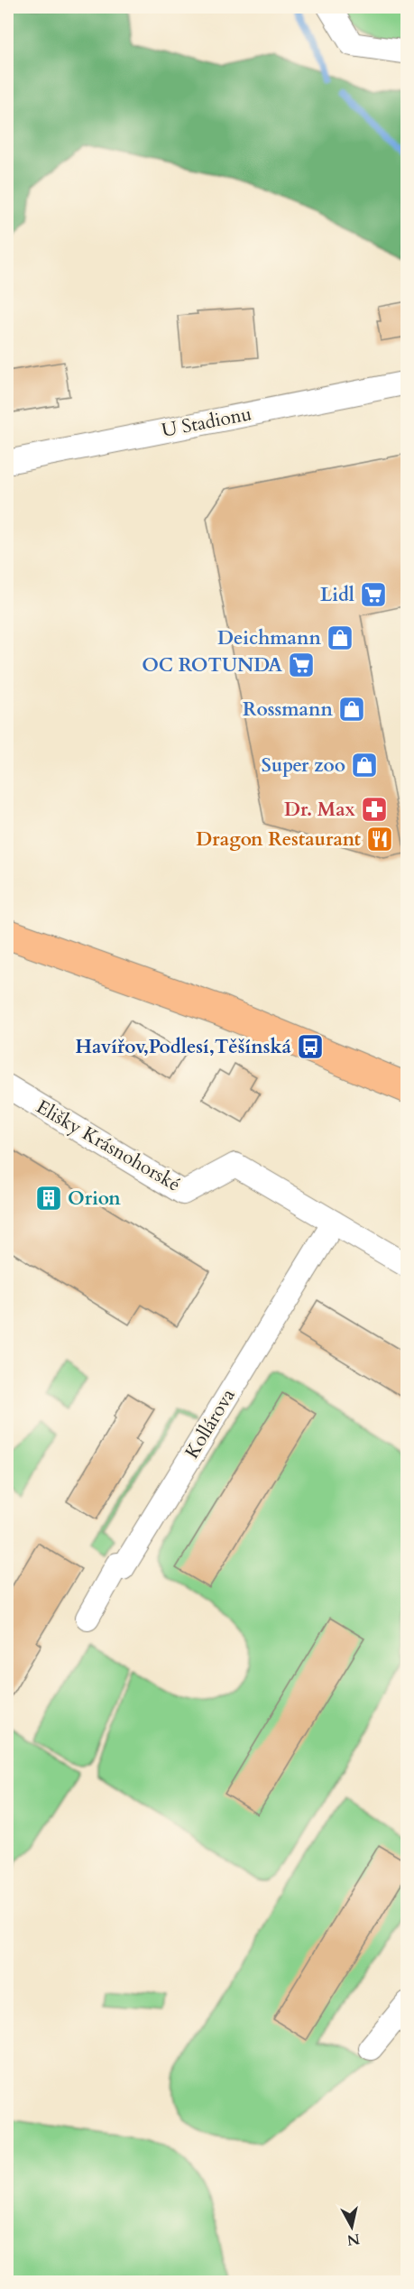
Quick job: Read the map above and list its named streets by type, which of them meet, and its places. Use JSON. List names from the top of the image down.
{
  "streets": {
    "street": ["U Stadionu", "Elišky Krásnohorské", "Kollárova"]
  },
  "crossings": [
    ["Elišky Krásnohorské", "Kollárova"]
  ],
  "places": {
    "supermarket": ["Lidl", "OC ROTUNDA"],
    "shop": ["Deichmann", "Rossmann", "Super zoo"],
    "pharmacy": ["Dr. Max"],
    "restaurant": ["Dragon Restaurant"],
    "bus stop": ["Havířov,Podlesí,Těšínská"],
    "building": ["Orion"]
  },
  "north": "bottom"
}
